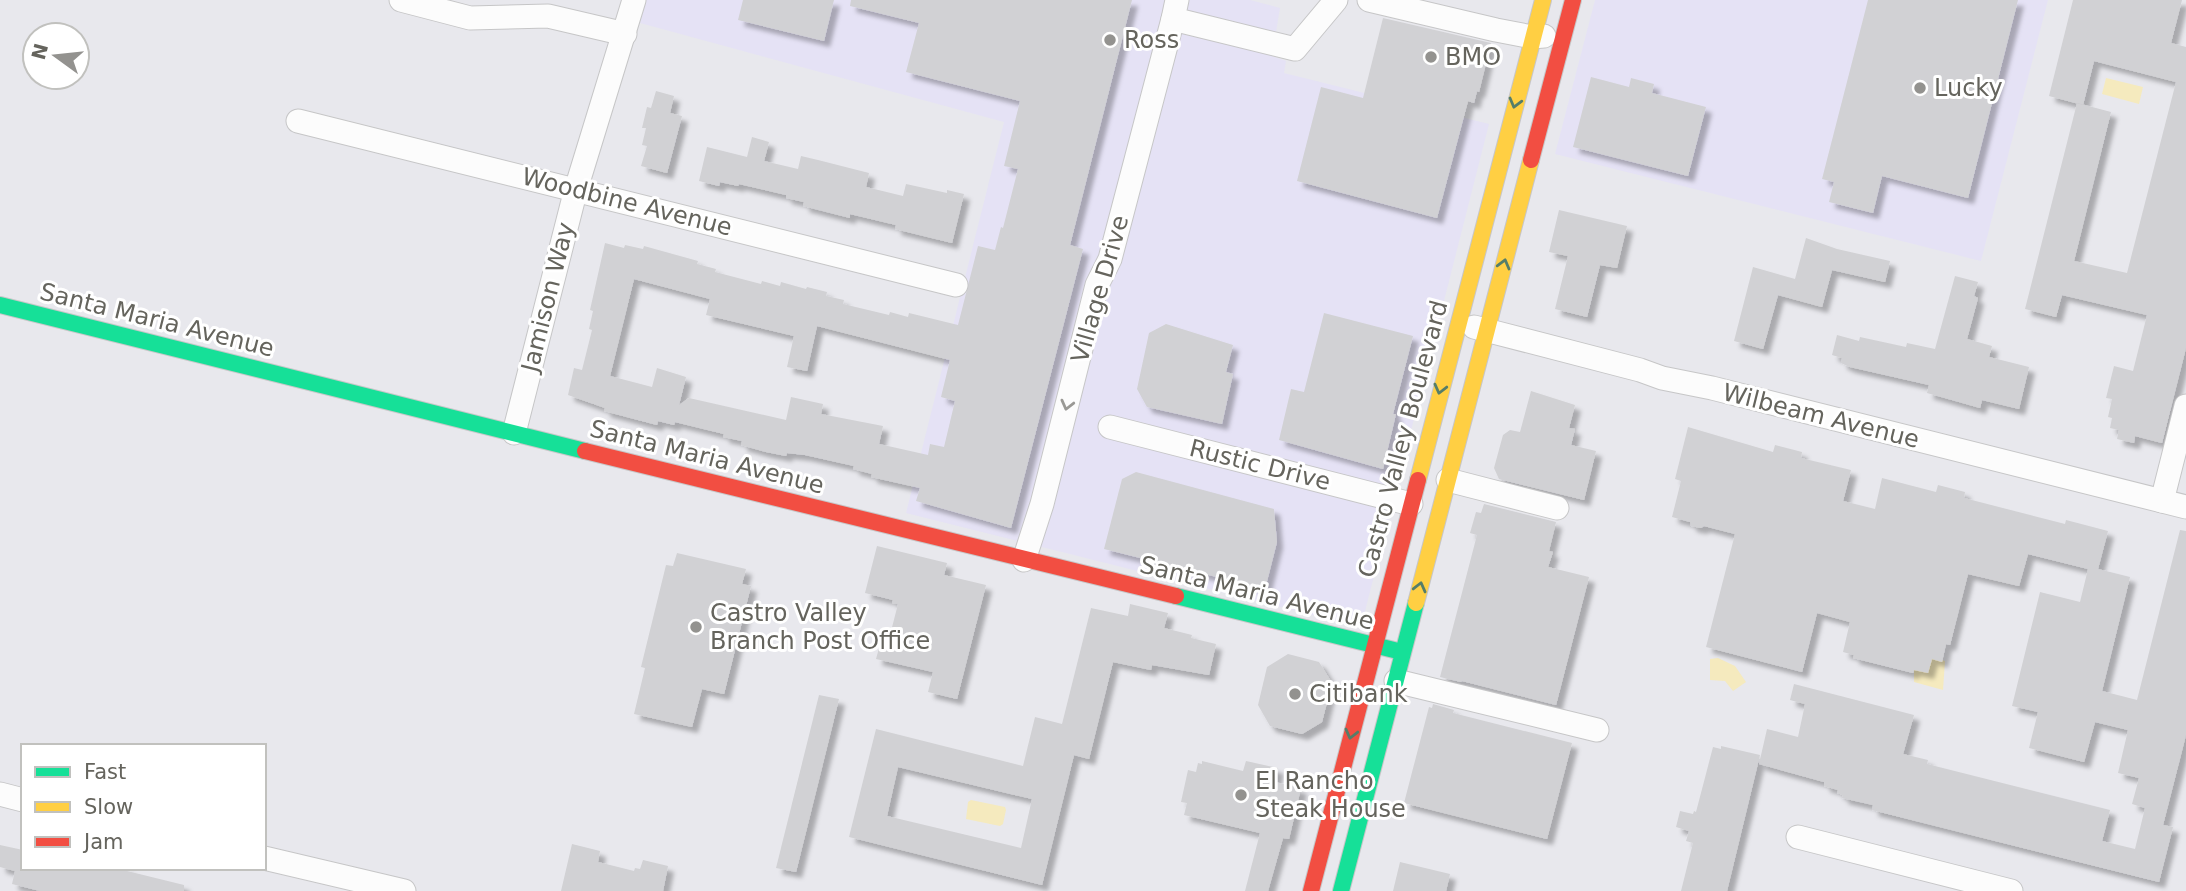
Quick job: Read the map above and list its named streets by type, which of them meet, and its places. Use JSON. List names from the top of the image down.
{
  "streets": {
    "main road": ["Santa Maria Avenue", "Castro Valley Boulevard"],
    "street": [
      "Woodbine Avenue",
      "Village Drive",
      "Jamison Way",
      "Wilbeam Avenue",
      "Rustic Drive"
    ]
  },
  "crossings": [
    ["Woodbine Avenue", "Jamison Way"],
    ["Village Drive", "Santa Maria Avenue"],
    ["Jamison Way", "Santa Maria Avenue"],
    ["Santa Maria Avenue", "Castro Valley Boulevard"],
    ["Wilbeam Avenue", "Castro Valley Boulevard"],
    ["Castro Valley Boulevard", "Rustic Drive"]
  ],
  "one_way": ["Village Drive"],
  "places": [
    "Ross",
    "BMO",
    "Lucky",
    "Castro Valley Branch Post Office",
    "Citibank",
    "El Rancho Steak House"
  ],
  "legend": ["Fast", "Slow", "Jam"],
  "north": "left"
}
